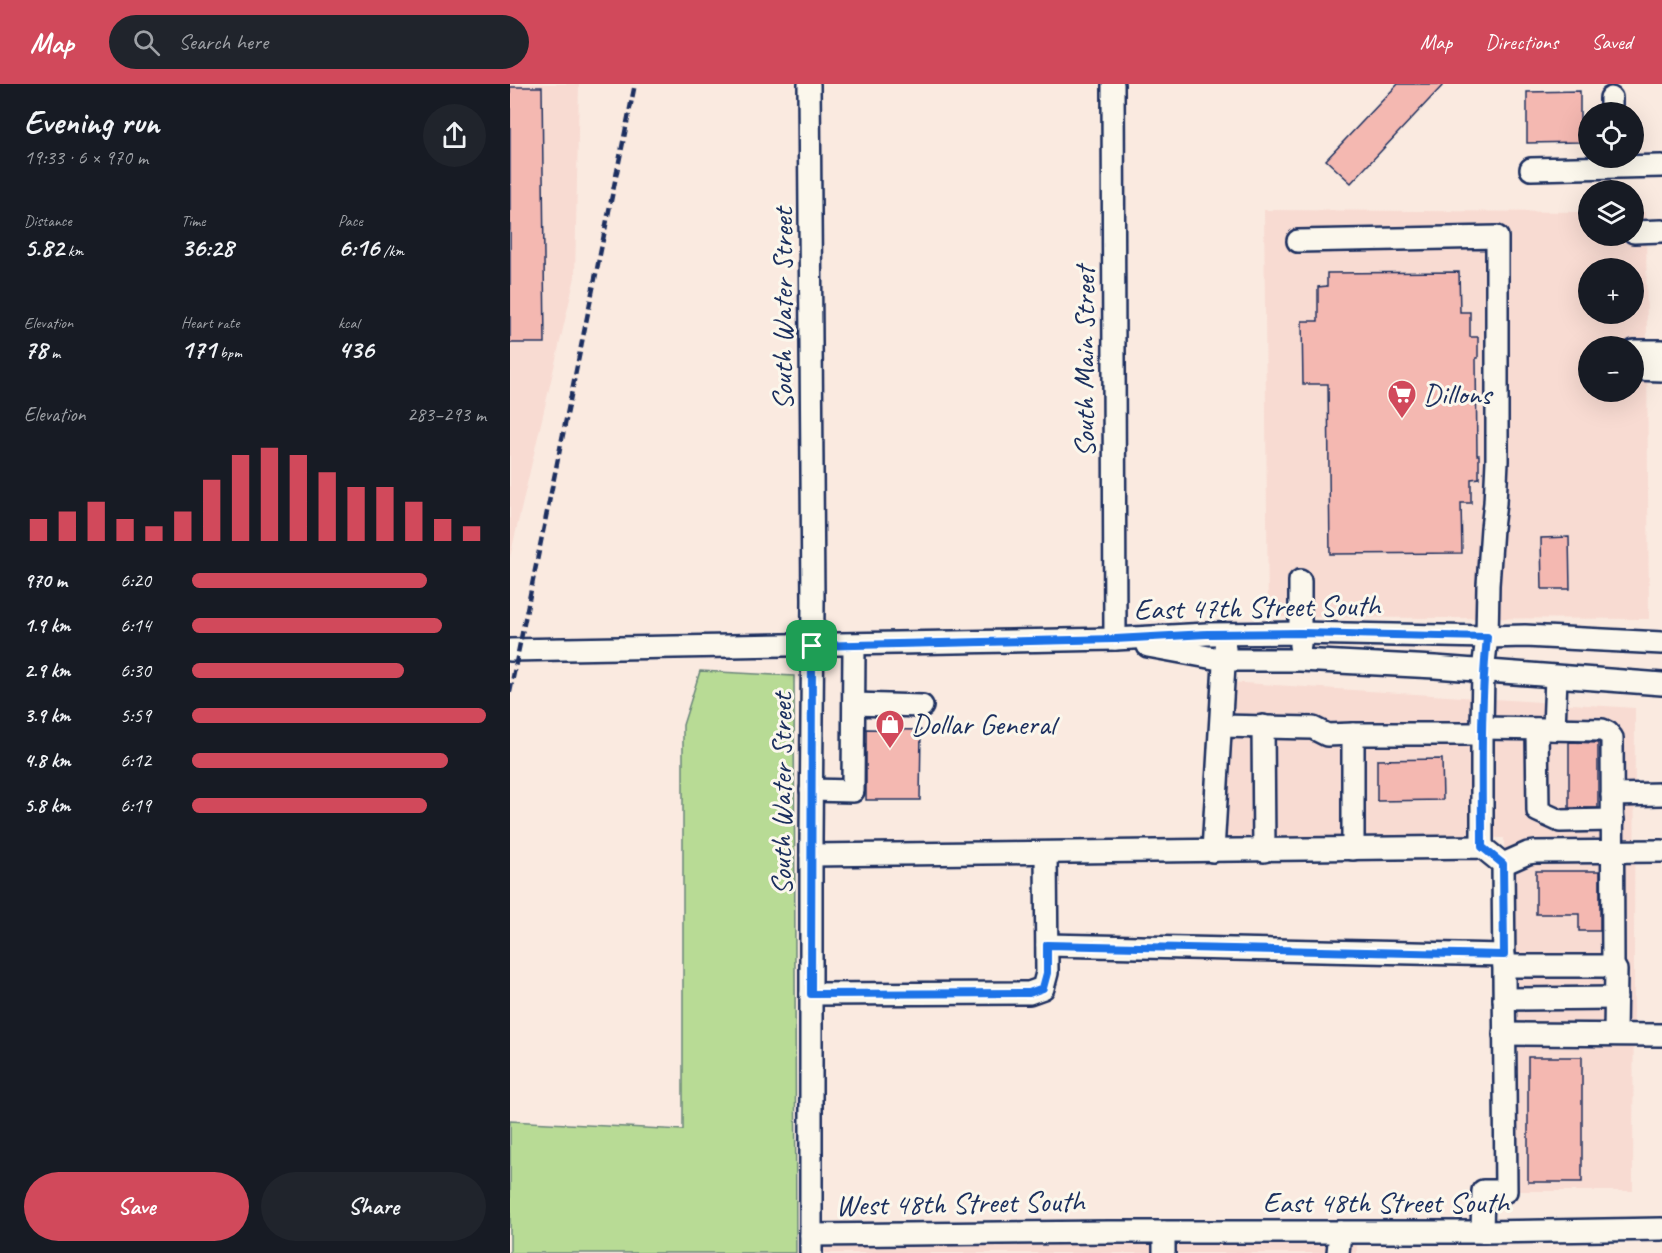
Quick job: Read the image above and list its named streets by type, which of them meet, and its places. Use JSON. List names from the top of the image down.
{
  "streets": {
    "street": [
      "South Water Street",
      "South Main Street",
      "East 47th Street South",
      "East 48th Street South",
      "West 48th Street South"
    ]
  },
  "crossings": [
    ["South Water Street", "West 48th Street South"],
    ["South Main Street", "East 47th Street South"],
    ["East 48th Street South", "West 48th Street South"]
  ],
  "places": {
    "supermarket": ["Dillons"],
    "shop": ["Dollar General"]
  },
  "page": {
    "header": "Map",
    "search": "Search here",
    "nav": ["Map", "Directions", "Saved"],
    "heading": ["Evening run", "19:33 · 6 × 970 m"],
    "map_buttons": ["+", "−"],
    "stats": [
      ["Distance", "5.82 km"],
      ["Time", "36:28"],
      ["Pace", "6:16 /km"],
      ["Elevation", "78 m"],
      ["Heart rate", "171 bpm"],
      ["kcal", "436"]
    ],
    "chart": ["Elevation", "283–293 m"],
    "list": [
      {
        "name": "970 m",
        "note": "6:20"
      },
      {
        "name": "1.9 km",
        "note": "6:14"
      },
      {
        "name": "2.9 km",
        "note": "6:30"
      },
      {
        "name": "3.9 km",
        "note": "5:59"
      },
      {
        "name": "4.8 km",
        "note": "6:12"
      },
      {
        "name": "5.8 km",
        "note": "6:19"
      }
    ],
    "buttons": ["Save", "Share"]
  }
}
